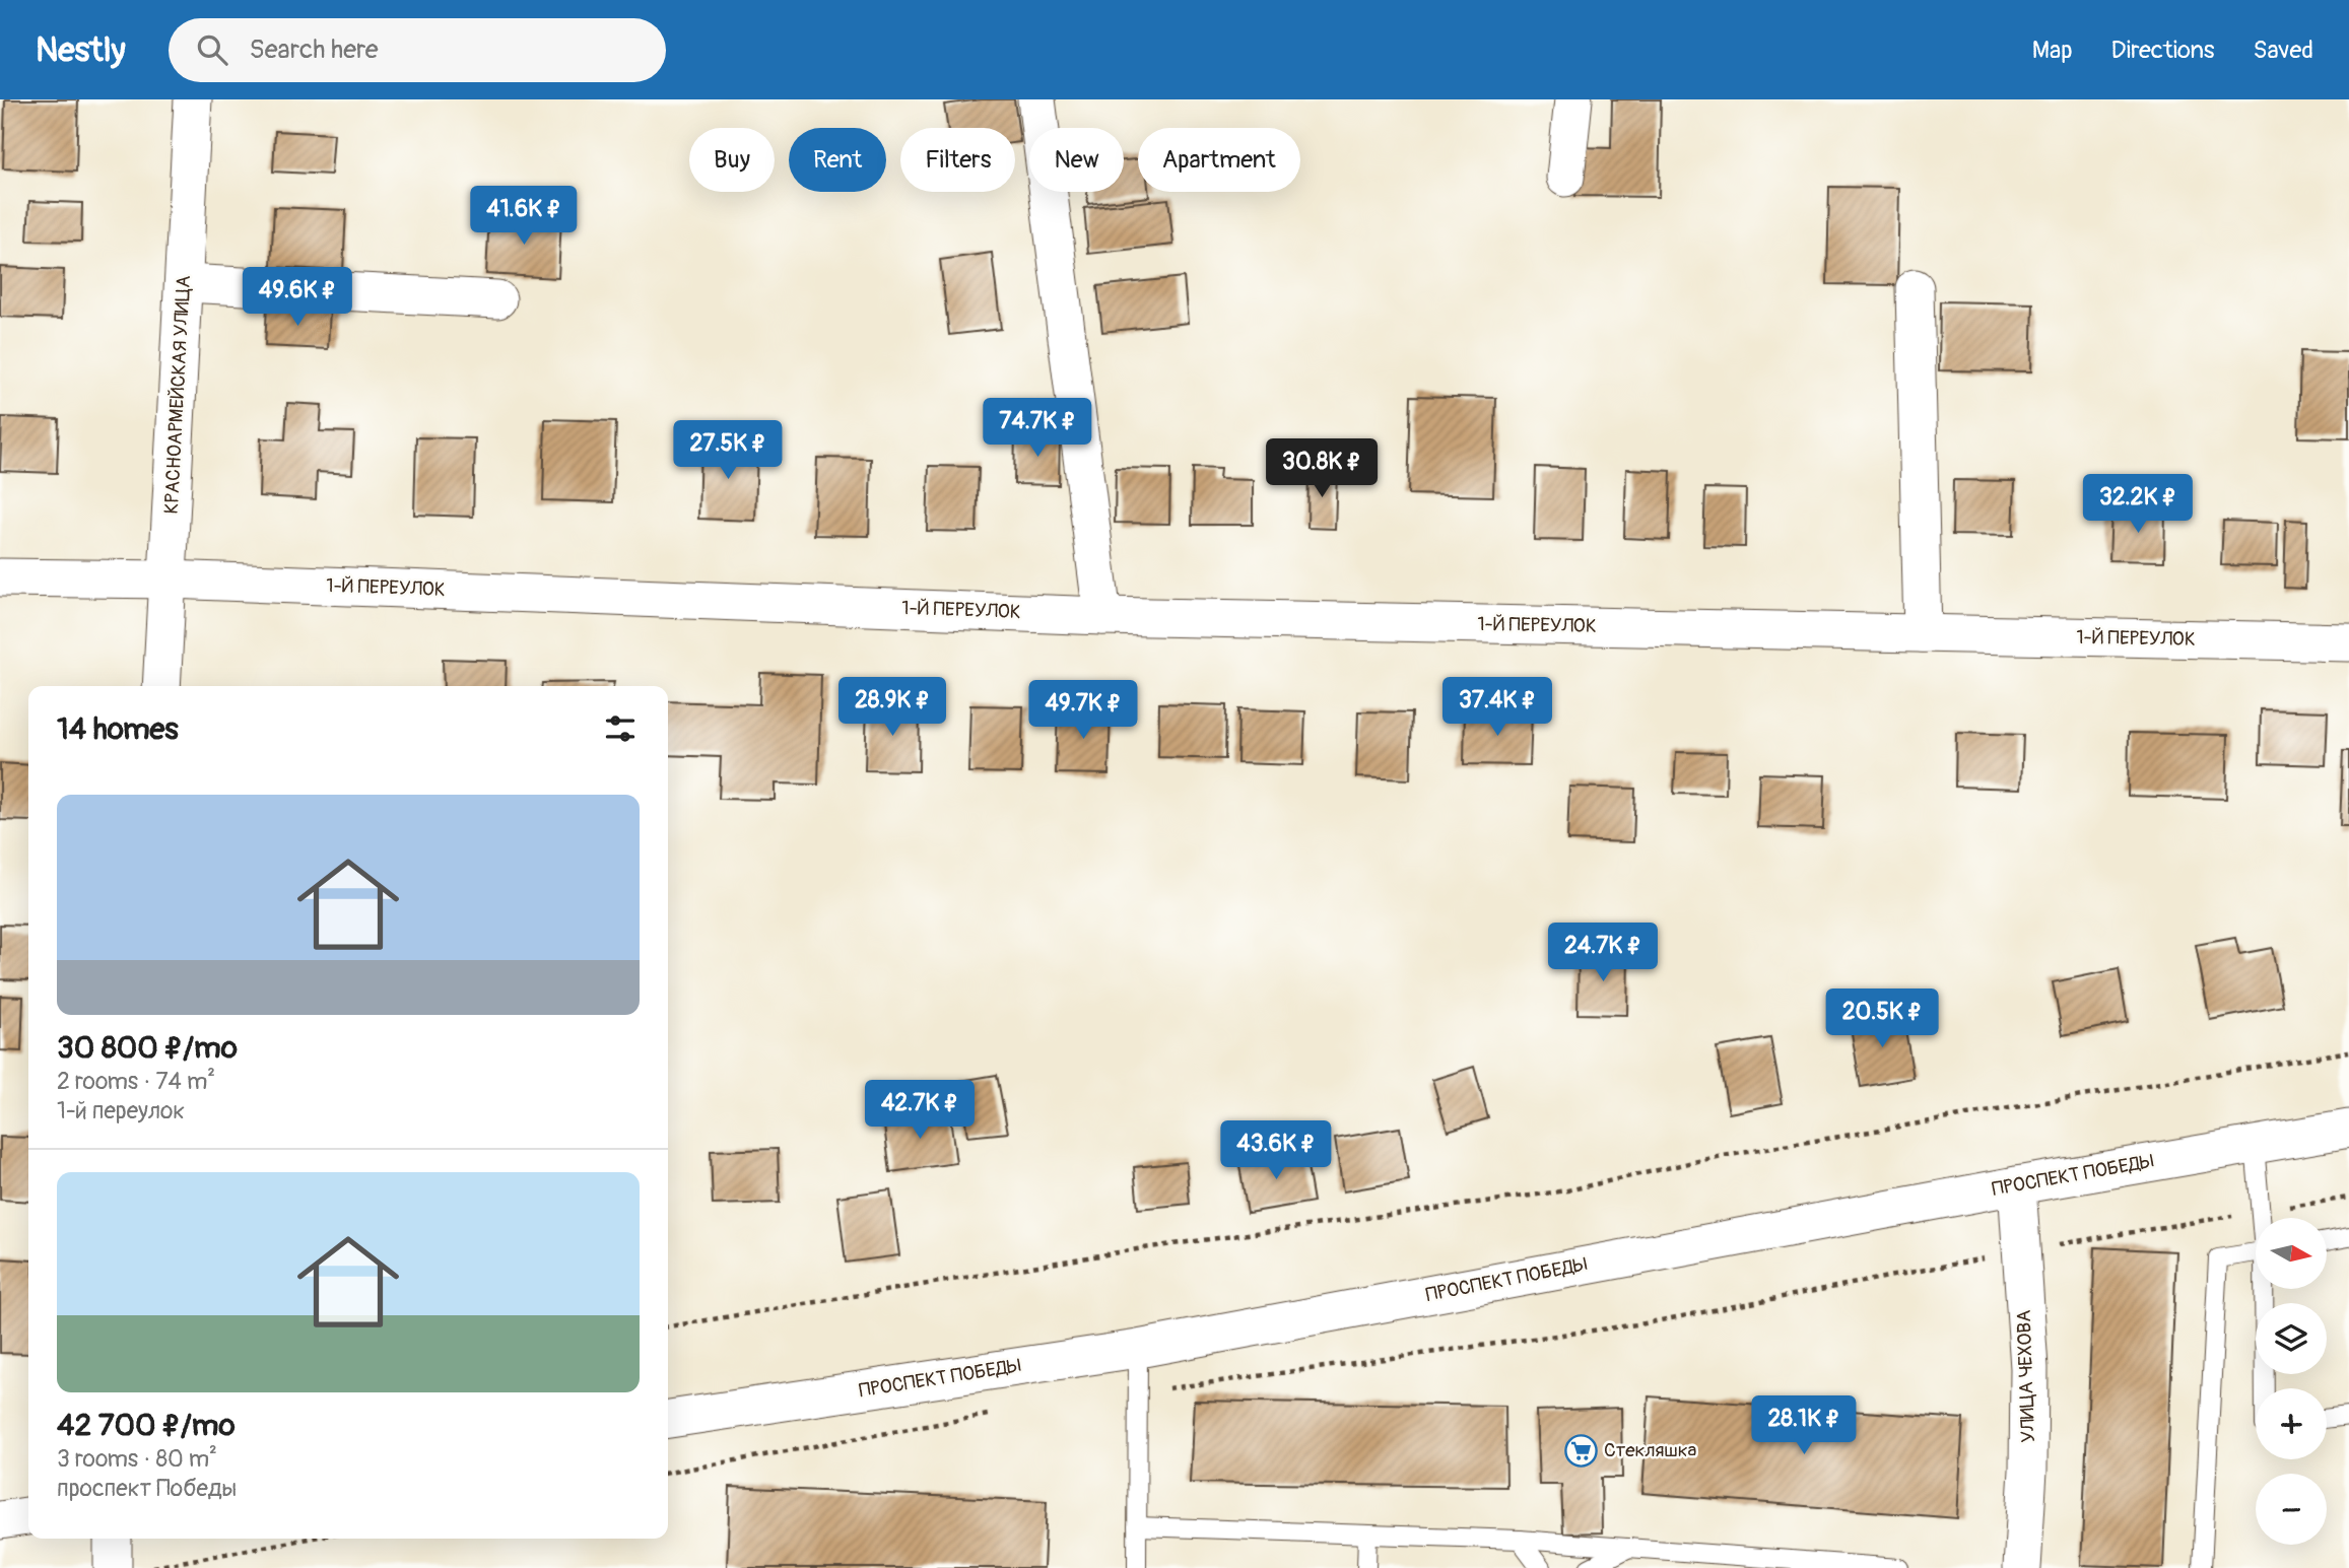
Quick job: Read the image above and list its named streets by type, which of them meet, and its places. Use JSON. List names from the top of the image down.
{
  "streets": {
    "street": [
      "КРАСНОАРМЕЙСКАЯ УЛИЦА",
      "1-Й ПЕРЕУЛОК",
      "ПРОСПЕКТ ПОБЕДЫ",
      "УЛИЦА ЧЕХОВА"
    ]
  },
  "crossings": [
    ["КРАСНОАРМЕЙСКАЯ УЛИЦА", "1-Й ПЕРЕУЛОК"],
    ["ПРОСПЕКТ ПОБЕДЫ", "УЛИЦА ЧЕХОВА"]
  ],
  "places": {
    "supermarket": ["Стекляшка"]
  },
  "north": "right",
  "page": {
    "header": "Nestly",
    "search": "Search here",
    "nav": ["Map", "Directions", "Saved"],
    "chip": [
      "Buy",
      "Rent",
      "Filters",
      "New",
      "Apartment"
    ],
    "price": [
      "41.6K ₽",
      "49.6K ₽",
      "74.7K ₽",
      "27.5K ₽",
      "30.8K ₽",
      "32.2K ₽",
      "28.9K ₽",
      "37.4K ₽",
      "49.7K ₽",
      "24.7K ₽",
      "20.5K ₽",
      "42.7K ₽",
      "43.6K ₽",
      "28.1K ₽"
    ],
    "heading": "14 homes",
    "list": [
      {
        "name": "30 800 ₽/mo",
        "note": "2 rooms · 74 m² · 1-й переулок"
      },
      {
        "name": "42 700 ₽/mo",
        "note": "3 rooms · 80 m² · проспект Победы"
      }
    ],
    "map_buttons": ["+", "−"]
  }
}
